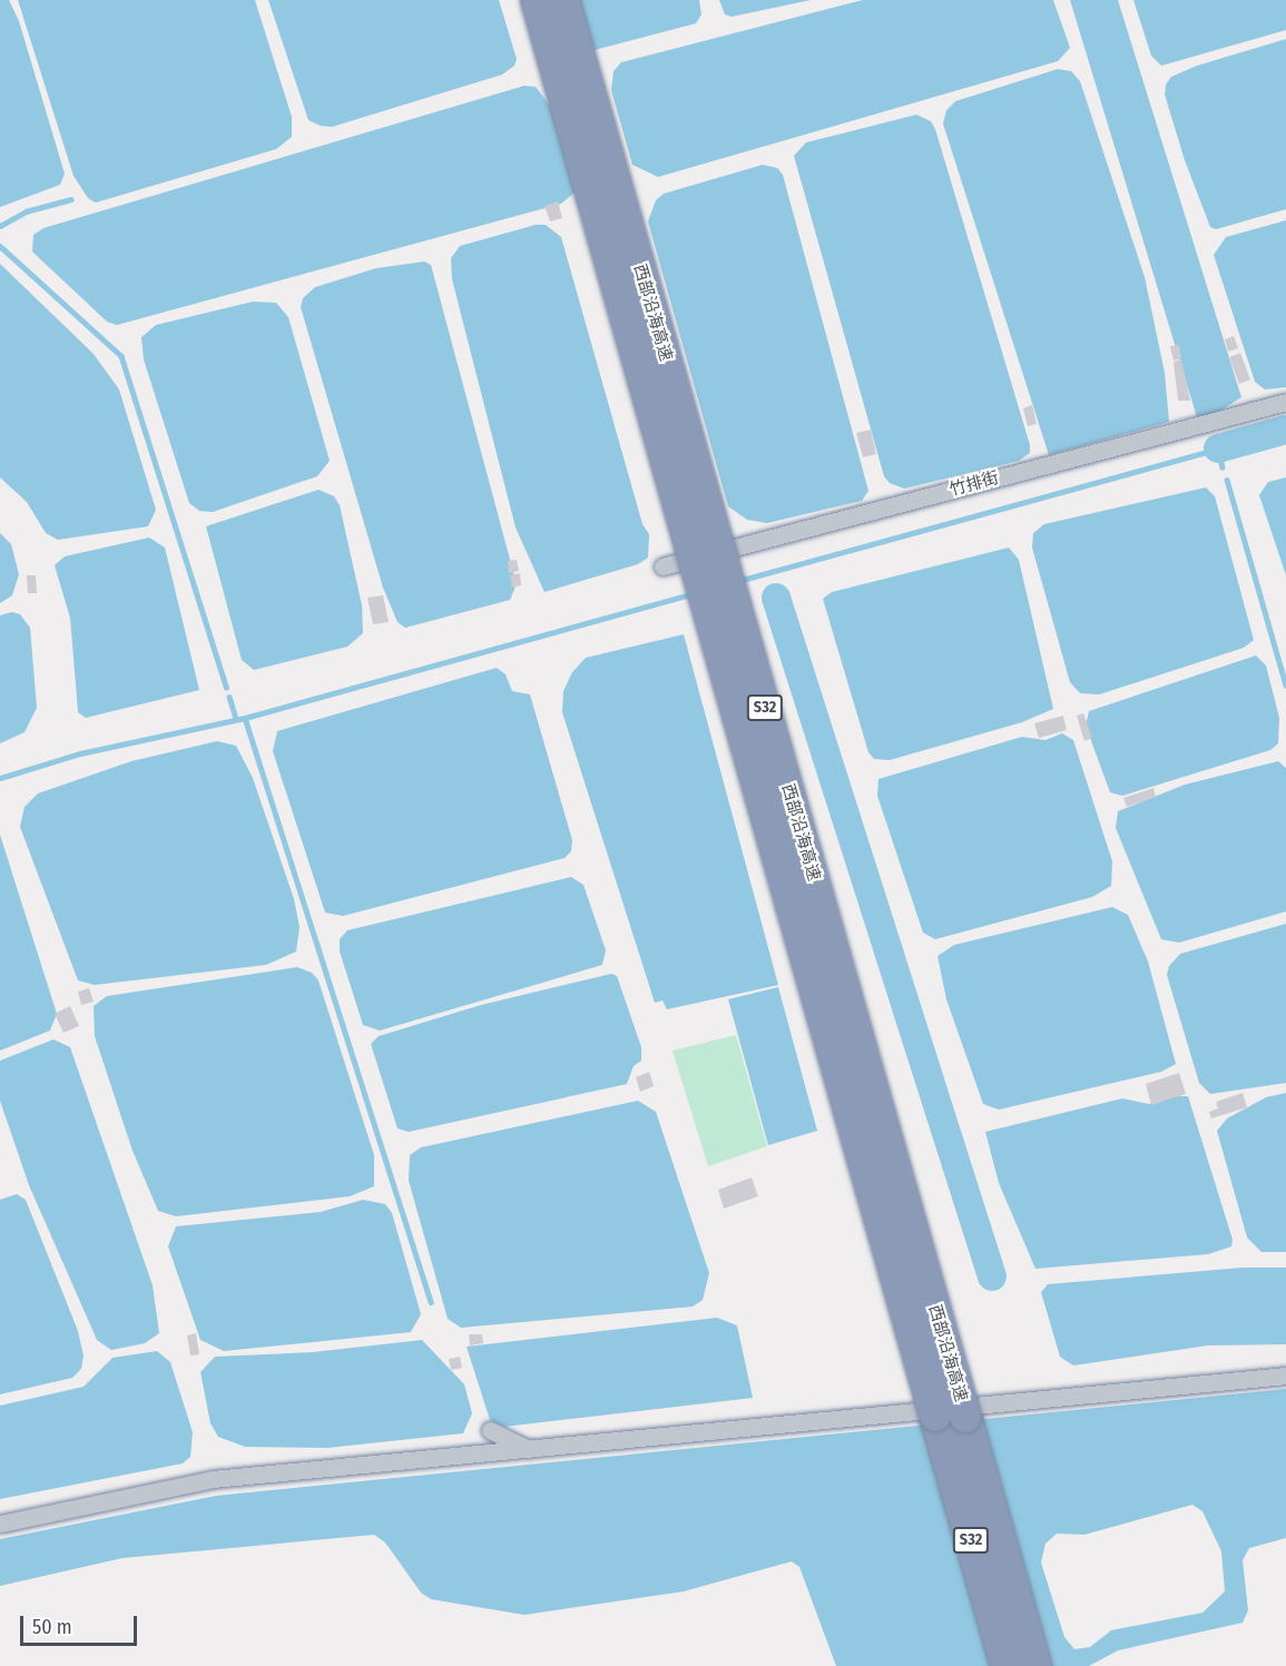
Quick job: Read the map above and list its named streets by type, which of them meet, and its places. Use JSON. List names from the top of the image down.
{
  "streets": {
    "highway": ["西部沿海高速", "S32"],
    "street": ["竹排街"]
  },
  "scale_bar": "50 m"
}
